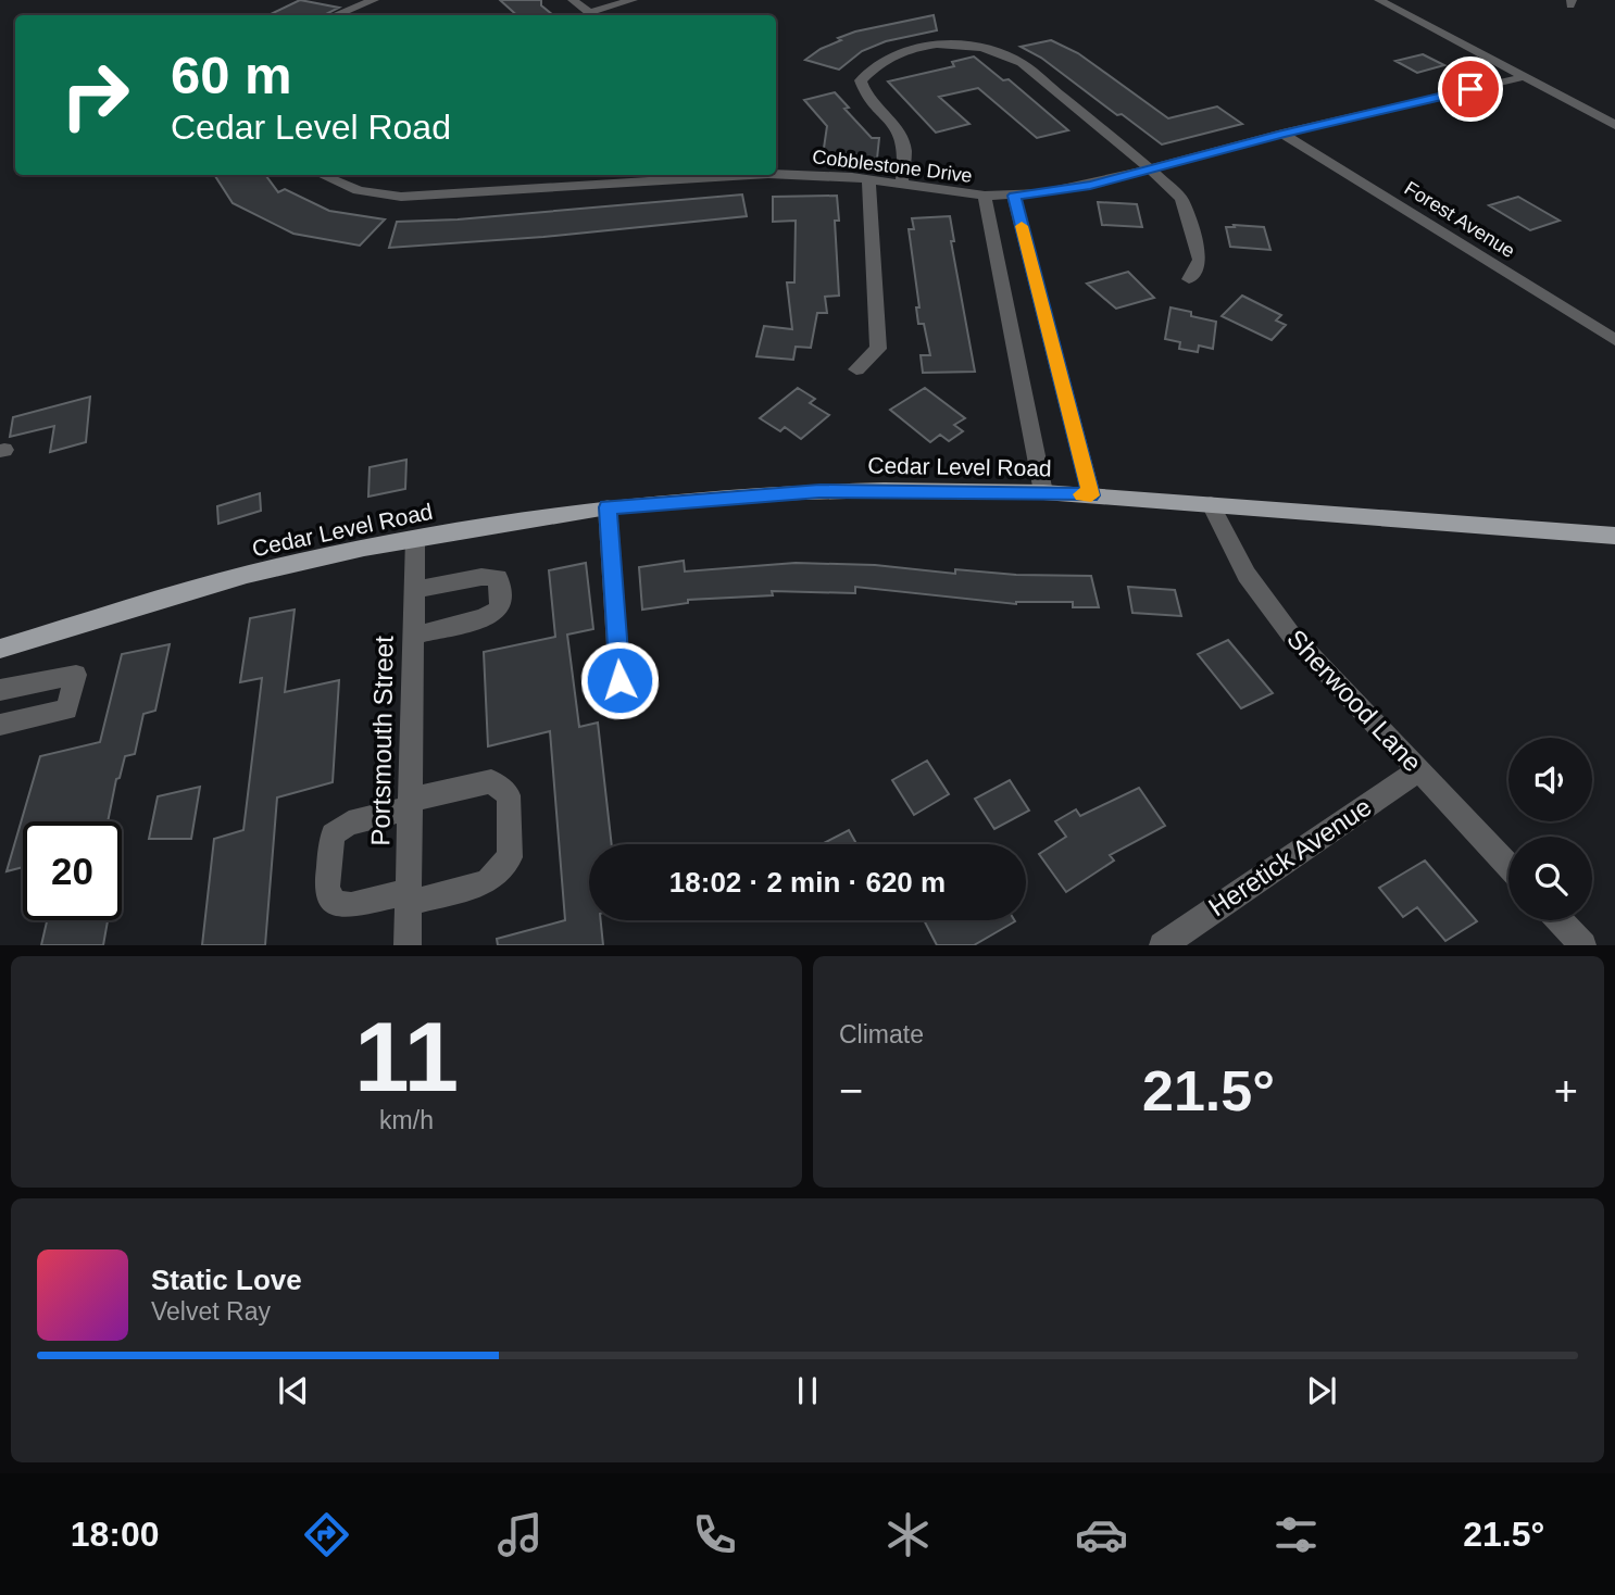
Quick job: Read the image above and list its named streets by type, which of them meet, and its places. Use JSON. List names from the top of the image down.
{
  "streets": {
    "main road": ["Cedar Level Road"],
    "street": [
      "Cobblestone Drive",
      "Forest Avenue",
      "Sherwood Lane",
      "Portsmouth Street",
      "Heretick Avenue"
    ]
  },
  "crossings": [
    ["Cobblestone Drive", "Forest Avenue"],
    ["Cedar Level Road", "Sherwood Lane"],
    ["Cedar Level Road", "Portsmouth Street"],
    ["Sherwood Lane", "Heretick Avenue"]
  ],
  "page": {
    "turn": ["60 m", "Cedar Level Road"],
    "limit": "20",
    "trip": "18:02 · 2 min · 620 m",
    "tile": [
      ["11", "km/h"],
      "Climate"
    ],
    "heat": ["−", "21.5°", "+"],
    "song": ["Static Love", "Velvet Ray"],
    "tabs": ["18:00", "21.5°"]
  }
}
